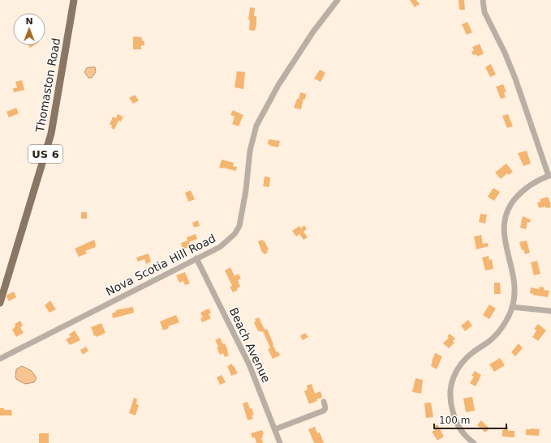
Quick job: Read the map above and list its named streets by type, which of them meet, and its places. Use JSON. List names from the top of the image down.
{
  "streets": {
    "main road": ["Thomaston Road", "US 6"],
    "street": ["Nova Scotia Hill Road", "Beach Avenue"]
  },
  "crossings": [
    ["Nova Scotia Hill Road", "Beach Avenue"]
  ],
  "scale_bar": "100 m",
  "north": "top"
}
